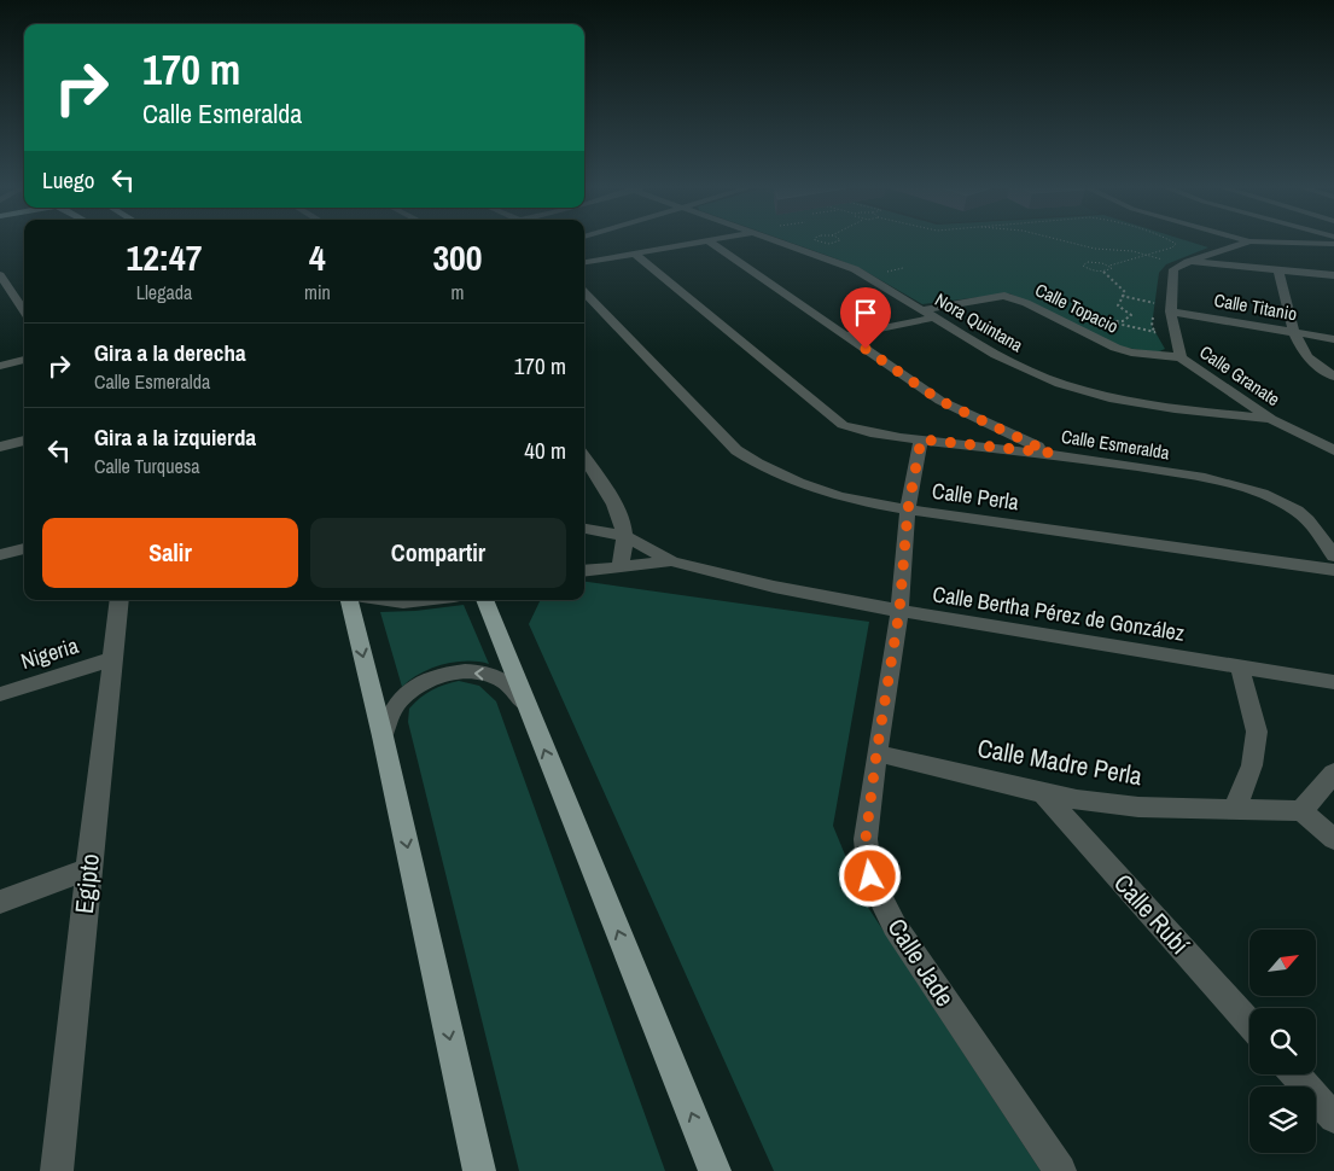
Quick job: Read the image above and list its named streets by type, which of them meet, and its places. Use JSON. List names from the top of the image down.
{
  "streets": {
    "street": [
      "Calle Titanio",
      "Calle Topacio",
      "Nora Quintana",
      "Calle Granate",
      "Calle Esmeralda",
      "Calle Perla",
      "Calle Bertha Pérez de González",
      "Nigeria",
      "Calle Madre Perla",
      "Egipto",
      "Calle Rubí",
      "Calle Jade"
    ]
  },
  "crossings": [
    ["Calle Titanio", "Calle Granate"],
    ["Calle Topacio", "Nora Quintana"],
    ["Calle Topacio", "Calle Granate"],
    ["Nora Quintana", "Calle Granate"],
    ["Calle Esmeralda", "Calle Jade"],
    ["Calle Perla", "Calle Jade"],
    ["Calle Bertha Pérez de González", "Calle Jade"],
    ["Nigeria", "Egipto"],
    ["Calle Madre Perla", "Calle Rubí"],
    ["Calle Madre Perla", "Calle Jade"]
  ],
  "north": "top right",
  "page": {
    "turn": ["170 m", "Calle Esmeralda"],
    "then": "Luego",
    "eta": [
      "12:47",
      "Llegada",
      "4",
      "min",
      "300",
      "m"
    ],
    "list": [
      {
        "name": "Gira a la derecha",
        "note": "Calle Esmeralda",
        "value": "170 m"
      },
      {
        "name": "Gira a la izquierda",
        "note": "Calle Turquesa",
        "value": "40 m"
      }
    ],
    "buttons": ["Salir", "Compartir"]
  }
}
